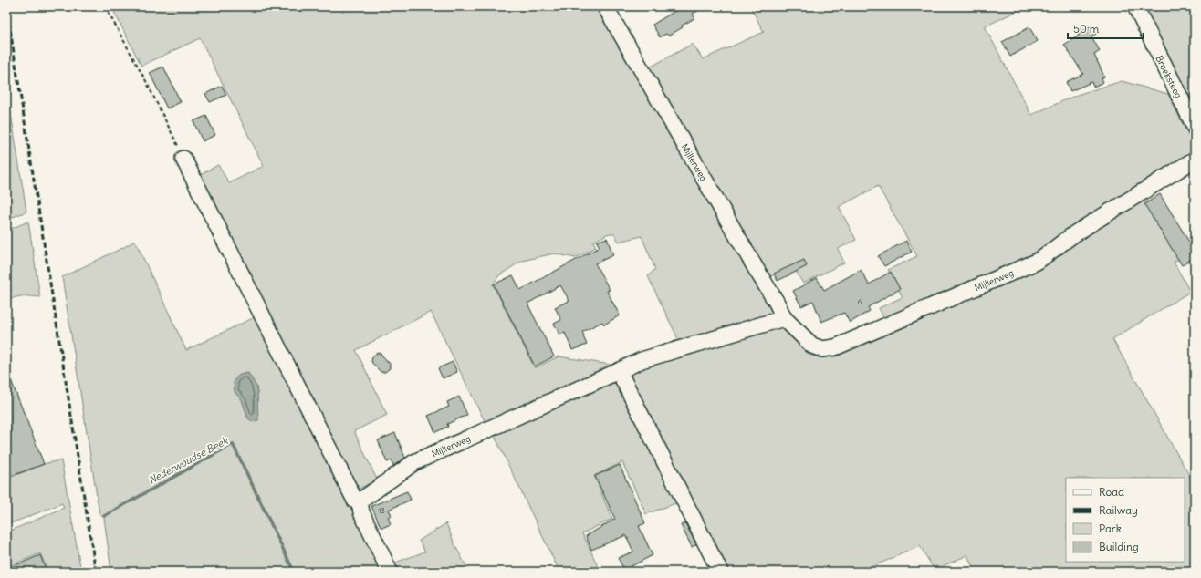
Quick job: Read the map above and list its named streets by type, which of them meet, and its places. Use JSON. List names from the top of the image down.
{
  "streets": {
    "street": ["Broeksteeg", "Mijllerweg"]
  },
  "water": ["Nederwoudse Beek"],
  "house_numbers": ["6", "13"],
  "legend": [
    "Road",
    "Railway",
    "Park",
    "Building"
  ],
  "scale_bar": "50 m"
}
